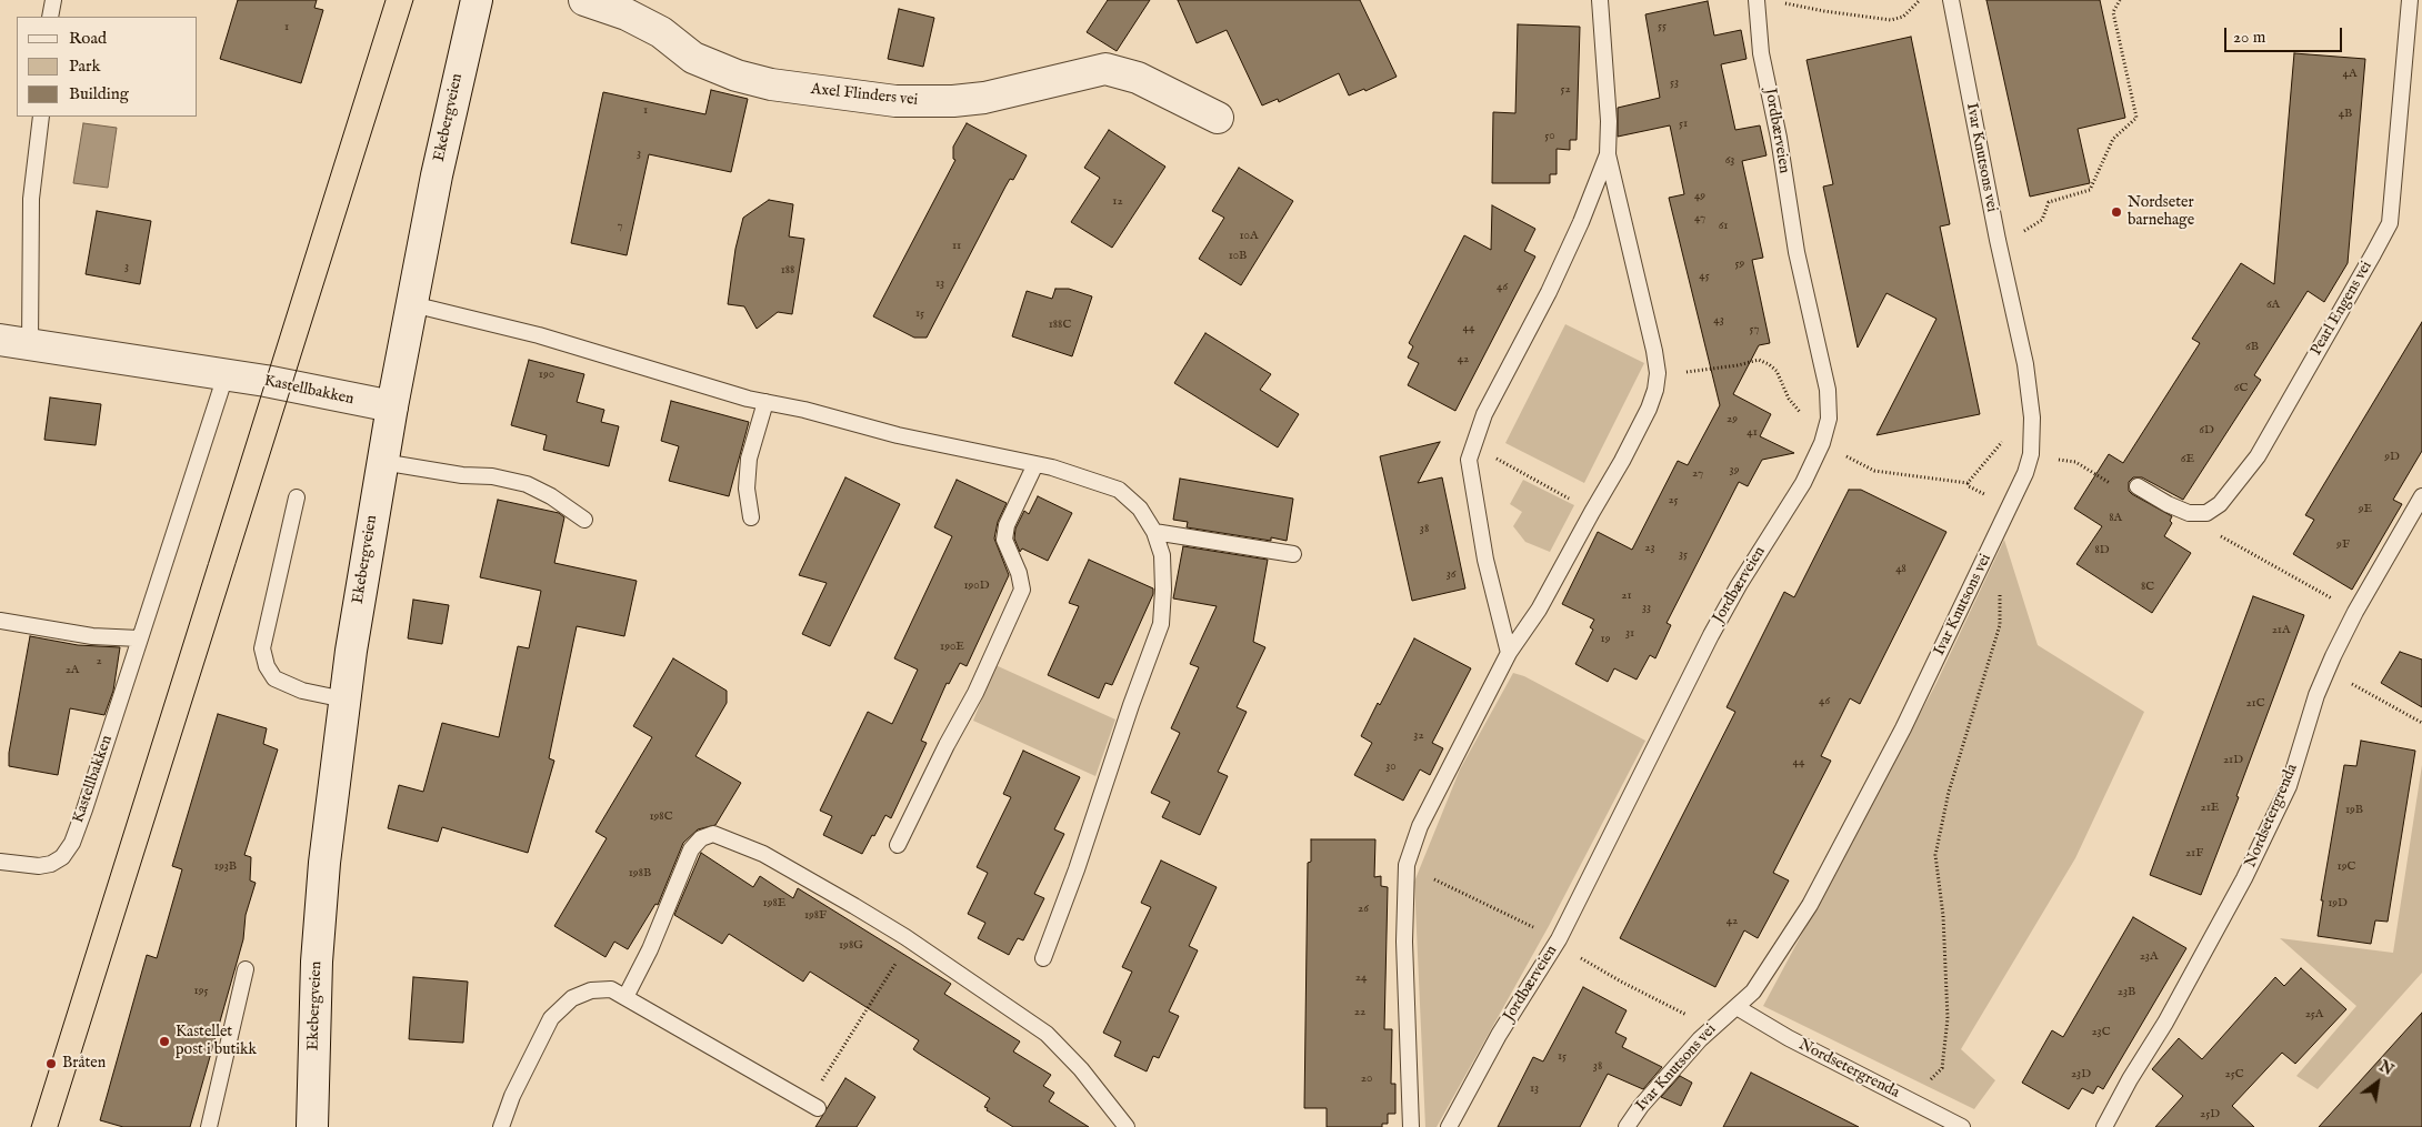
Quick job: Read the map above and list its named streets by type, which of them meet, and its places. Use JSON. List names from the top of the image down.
{
  "streets": {
    "main road": ["Axel Flinders vei", "Ekebergveien", "Kastellbakken"],
    "lane": [
      "Jordbærveien",
      "Ivar Knutsons vei",
      "Pearl Engens vei",
      "Nordsetergrenda"
    ]
  },
  "crossings": [
    ["Ekebergveien", "Kastellbakken"],
    ["Ivar Knutsons vei", "Nordsetergrenda"]
  ],
  "places": ["Nordseter barnehage", "Kastellet post i butikk", "Bråten"],
  "house_numbers": [
    "55",
    "1",
    "4A",
    "53",
    "52",
    "1",
    "4B",
    "51",
    "50",
    "3",
    "63",
    "49",
    "12",
    "47",
    "7",
    "61",
    "10A",
    "11",
    "10B",
    "59",
    "3",
    "188",
    "45",
    "13",
    "46",
    "6A",
    "15",
    "43",
    "188C",
    "44",
    "57",
    "6B",
    "42",
    "190",
    "6C",
    "29",
    "6D",
    "41",
    "9D",
    "6E",
    "39",
    "27",
    "25",
    "9E",
    "8A",
    "38",
    "9F",
    "23",
    "8D",
    "35",
    "48",
    "36",
    "190D",
    "8C",
    "21",
    "33",
    "21A",
    "31",
    "19",
    "190E",
    "2",
    "2A",
    "46",
    "21C",
    "32",
    "21D",
    "44",
    "30",
    "21E",
    "19B",
    "198C",
    "21F",
    "193B",
    "19C",
    "198B",
    "198E",
    "19D",
    "26",
    "198F",
    "42",
    "198G",
    "23A",
    "24",
    "195",
    "23B",
    "22",
    "25A",
    "23C",
    "15",
    "38",
    "23D",
    "25C",
    "20",
    "13",
    "25D"
  ],
  "legend": ["Road", "Park", "Building"],
  "scale_bar": "20 m",
  "north": "top right"
}
